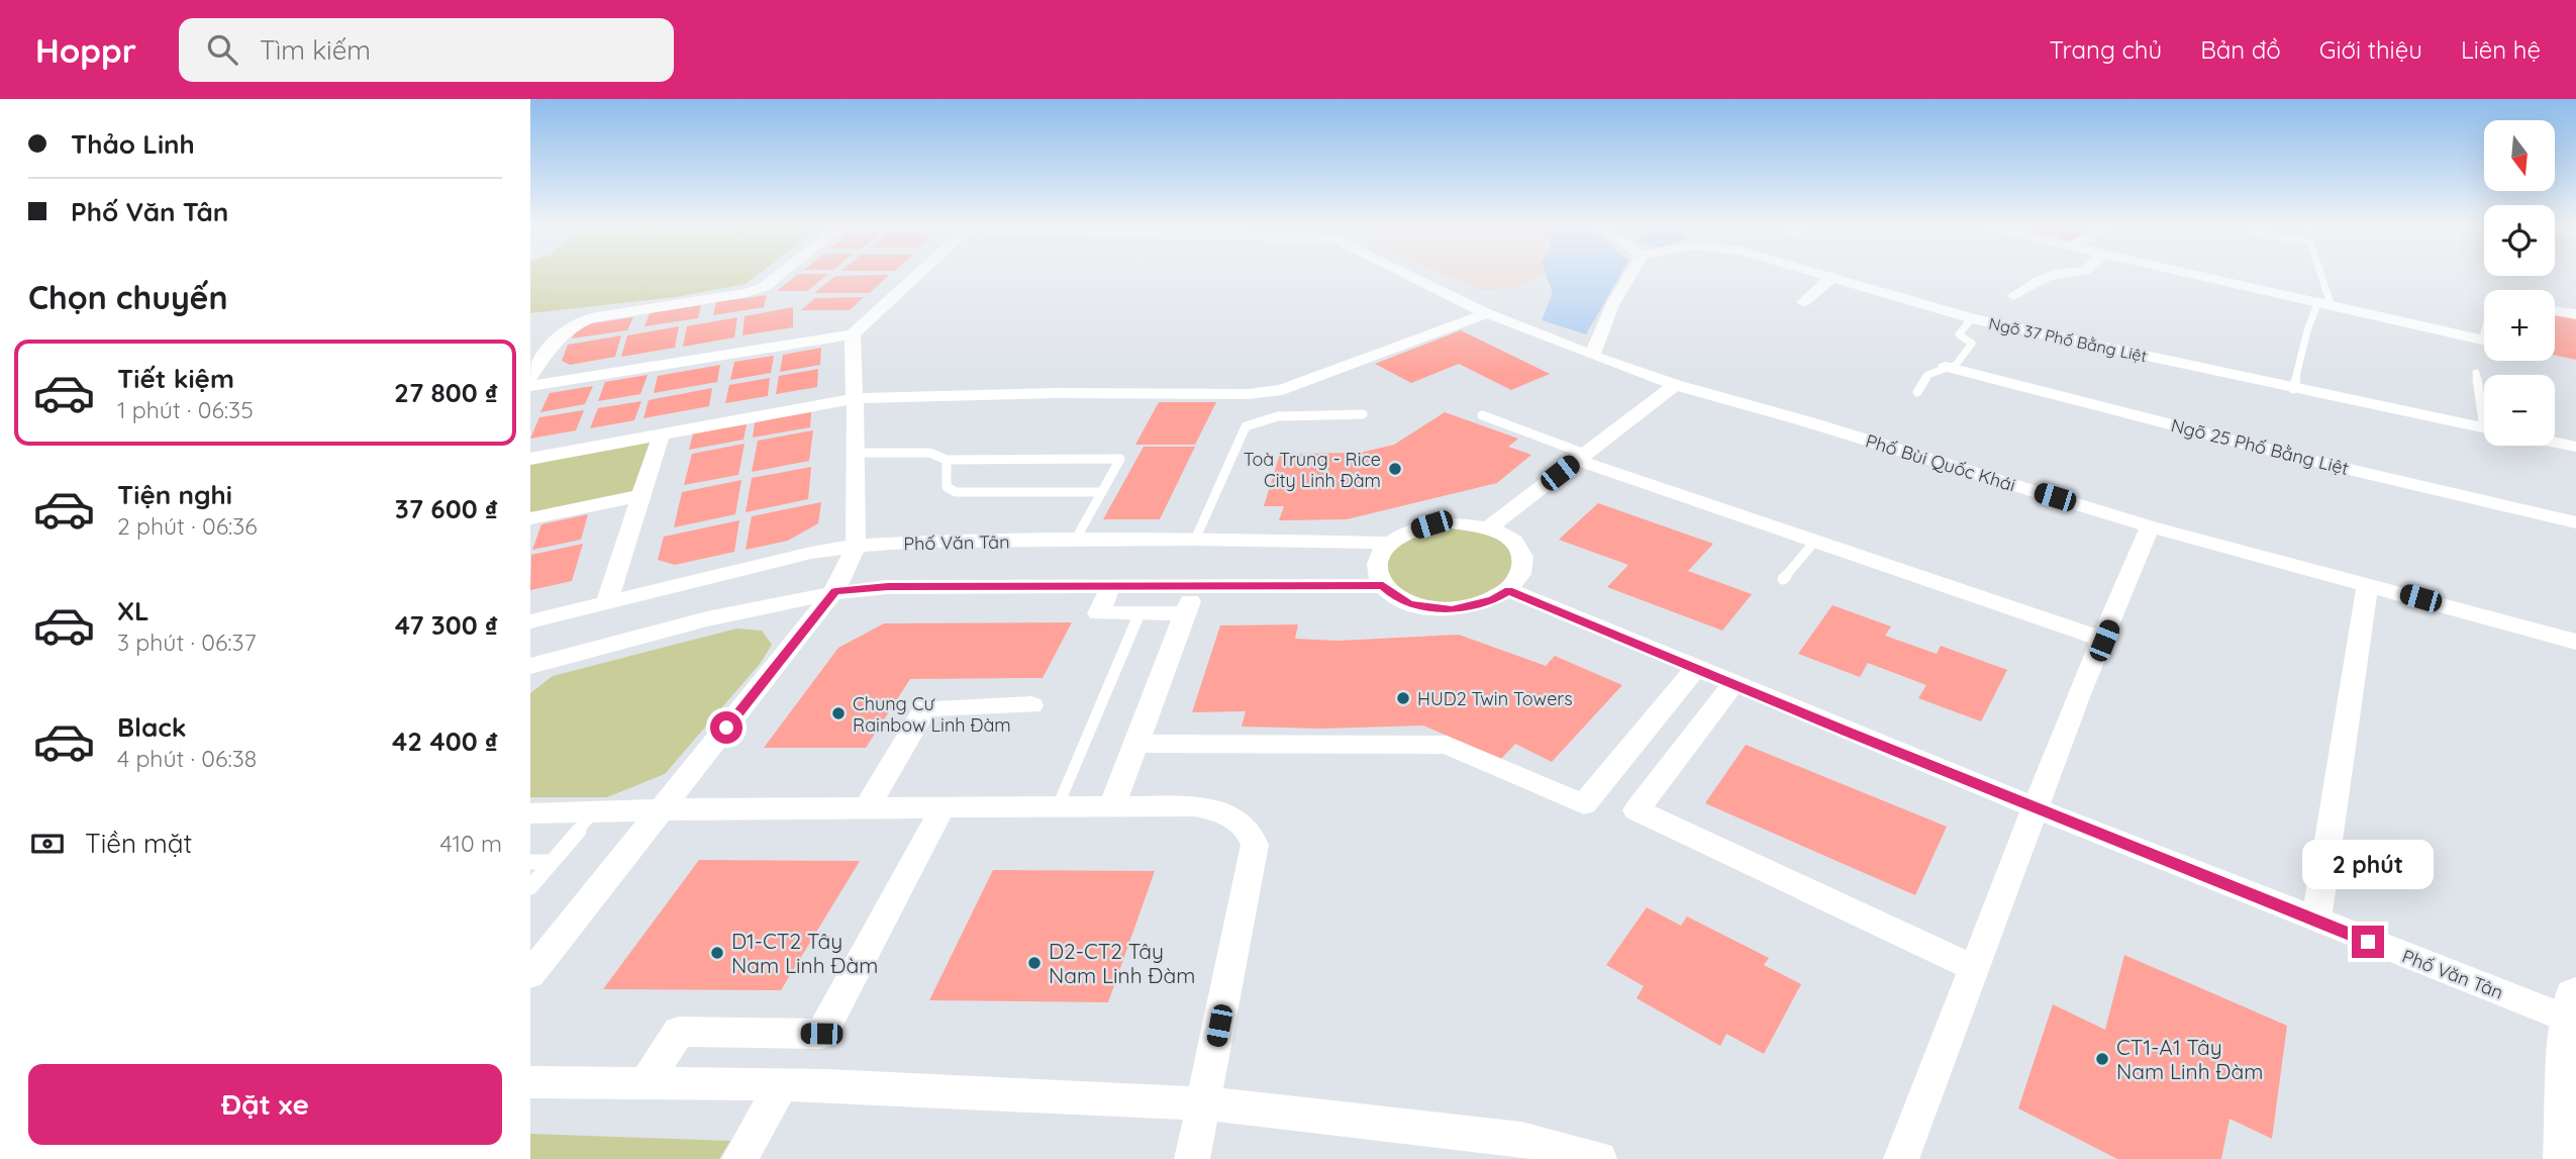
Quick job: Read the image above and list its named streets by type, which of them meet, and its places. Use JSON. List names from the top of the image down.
{
  "streets": {
    "street": [
      "Ngõ 37 Phố Bằng Liệt",
      "Ngõ 25 Phố Bằng Liệt",
      "Phố Bùi Quốc Khái",
      "Phố Văn Tân"
    ]
  },
  "places": [
    "Toà Trung - Rice City Linh Đàm",
    "HUD2 Twin Towers",
    "Chung Cư Rainbow Linh Đàm",
    "D1-CT2 Tây Nam Linh Đàm",
    "D2-CT2 Tây Nam Linh Đàm",
    "CT1-A1 Tây Nam Linh Đàm"
  ],
  "north": "bottom",
  "page": {
    "header": "Hoppr",
    "search": "Tìm kiếm",
    "nav": [
      "Trang chủ",
      "Bản đồ",
      "Giới thiệu",
      "Liên hệ"
    ],
    "banner": ["Thảo Linh", "Phố Văn Tân"],
    "map_buttons": ["+", "−"],
    "heading": "Chọn chuyến",
    "list": [
      {
        "name": "Tiết kiệm",
        "note": "1 phút · 06:35",
        "value": "27 800 ₫"
      },
      {
        "name": "Tiện nghi",
        "note": "2 phút · 06:36",
        "value": "37 600 ₫"
      },
      {
        "name": "XL",
        "note": "3 phút · 06:37",
        "value": "47 300 ₫"
      },
      {
        "name": "Black",
        "note": "4 phút · 06:38",
        "value": "42 400 ₫"
      }
    ],
    "pay": ["Tiền mặt", "410 m"],
    "bubble": "2 phút",
    "buttons": "Đặt xe"
  }
}
